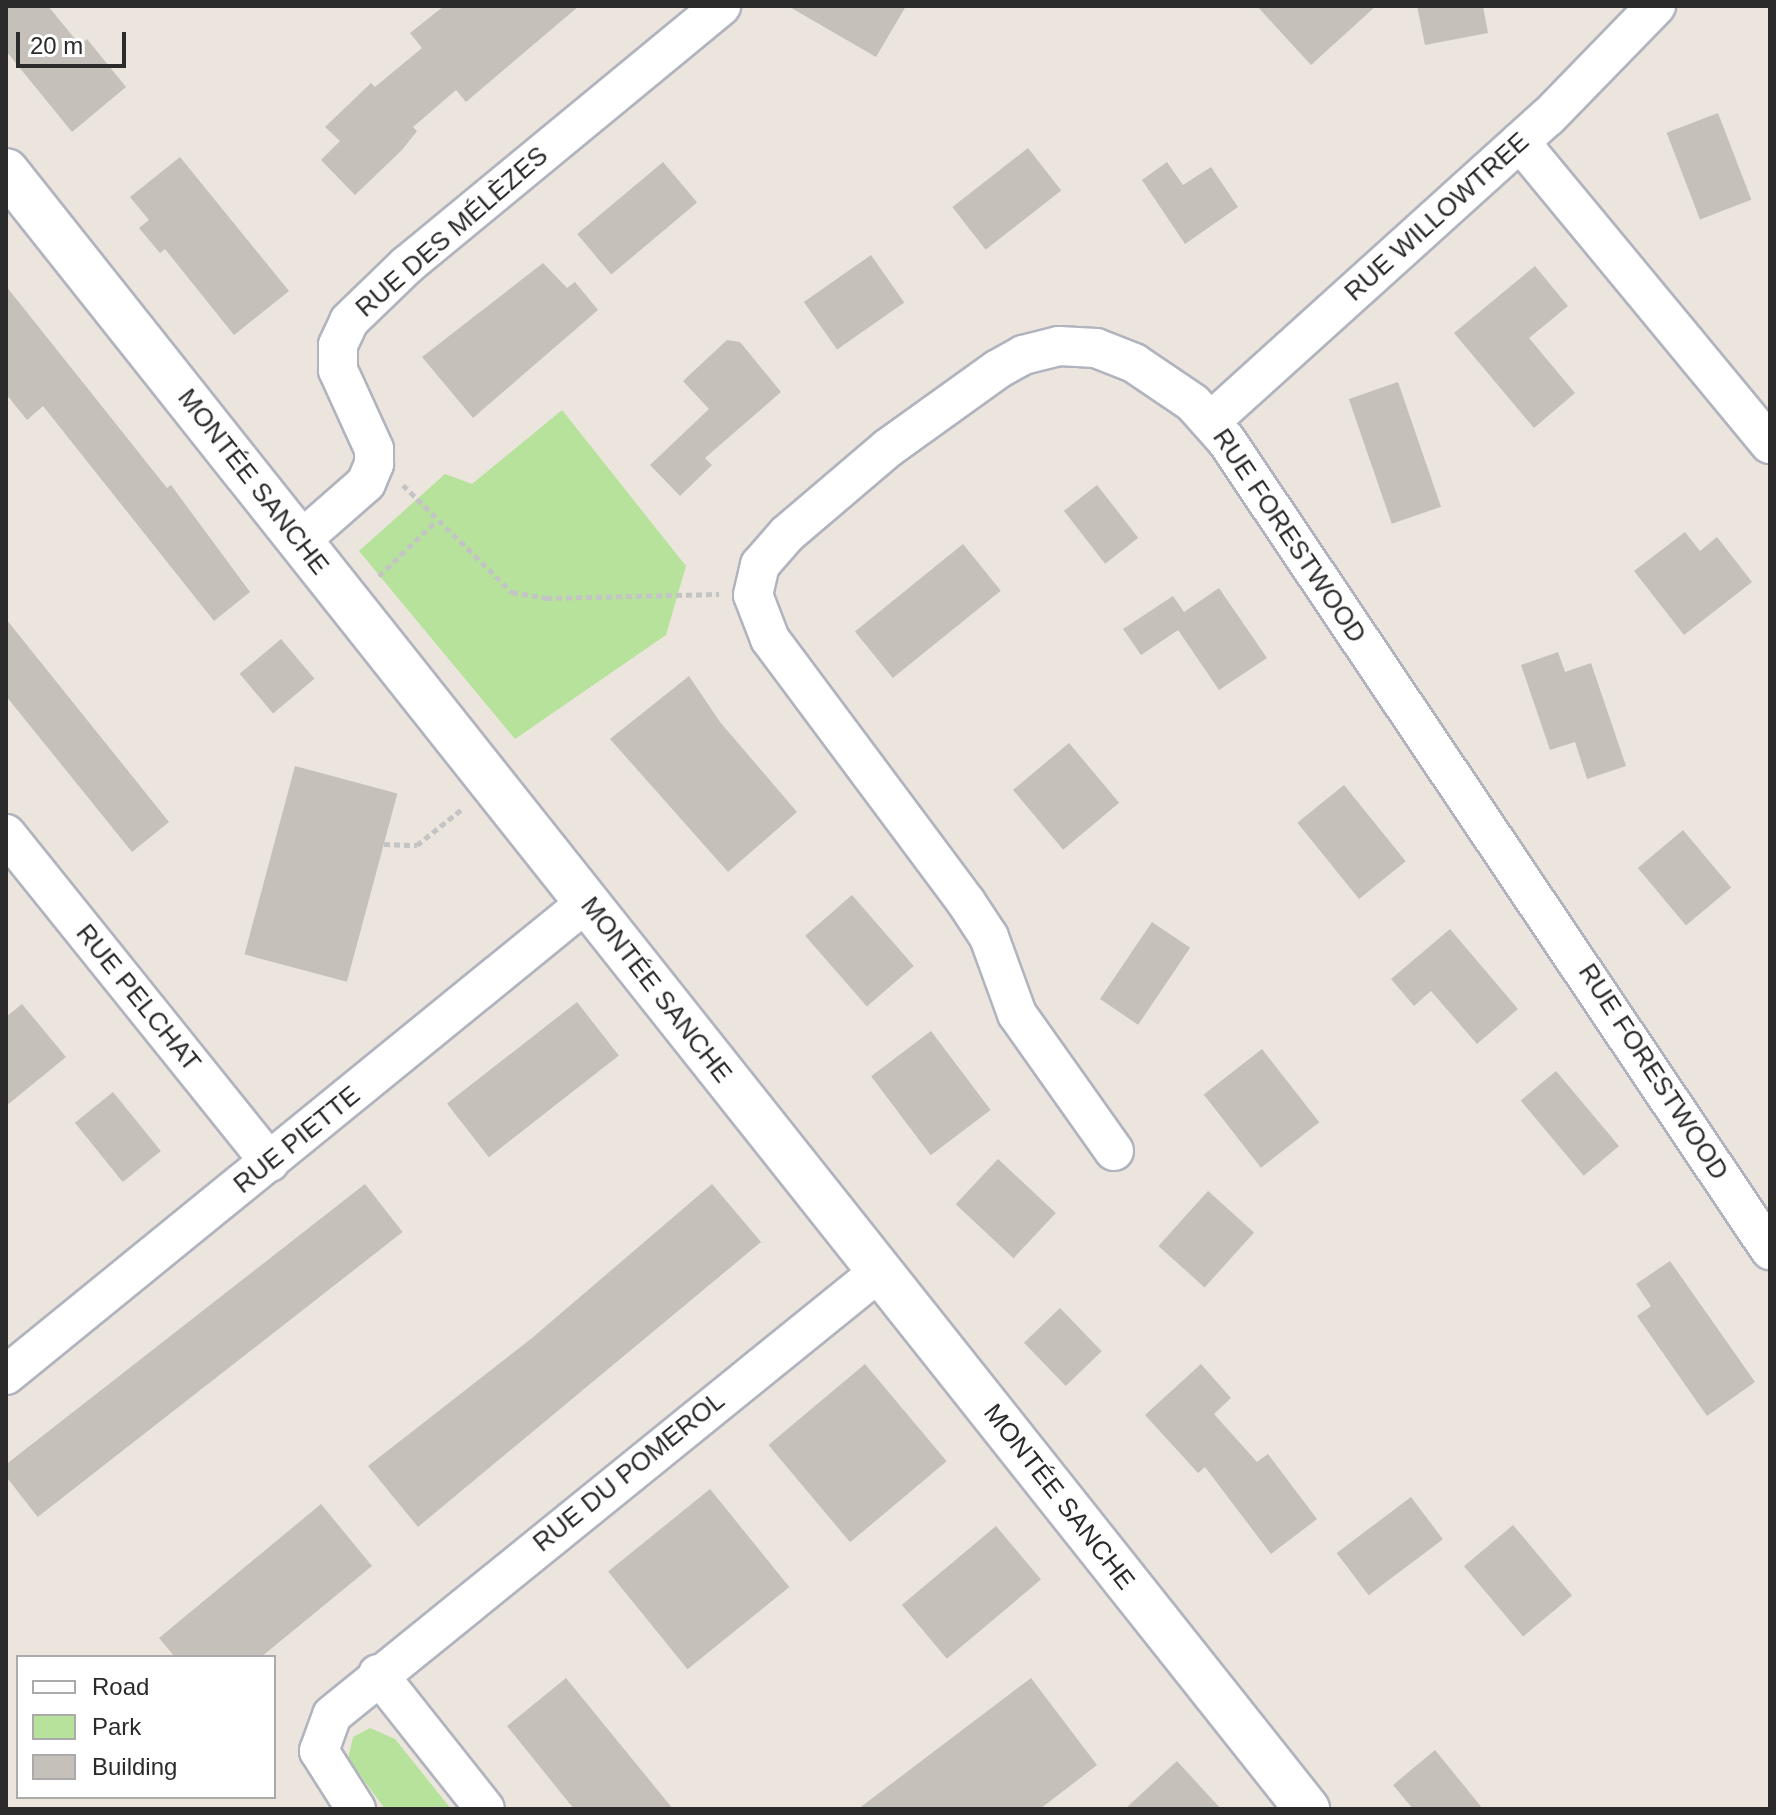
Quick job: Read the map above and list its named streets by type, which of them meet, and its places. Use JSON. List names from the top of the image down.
{
  "streets": {
    "street": [
      "RUE WILLOWTREE",
      "RUE DES MÉLÈZES",
      "MONTÉE SANCHE",
      "RUE FORESTWOOD",
      "RUE PELCHAT",
      "RUE PIETTE",
      "RUE DU POMEROL"
    ]
  },
  "crossings": [
    ["RUE WILLOWTREE", "RUE FORESTWOOD"],
    ["RUE DES MÉLÈZES", "MONTÉE SANCHE"],
    ["MONTÉE SANCHE", "RUE PIETTE"],
    ["MONTÉE SANCHE", "RUE DU POMEROL"],
    ["RUE PELCHAT", "RUE PIETTE"]
  ],
  "legend": ["Road", "Park", "Building"],
  "scale_bar": "20 m"
}
